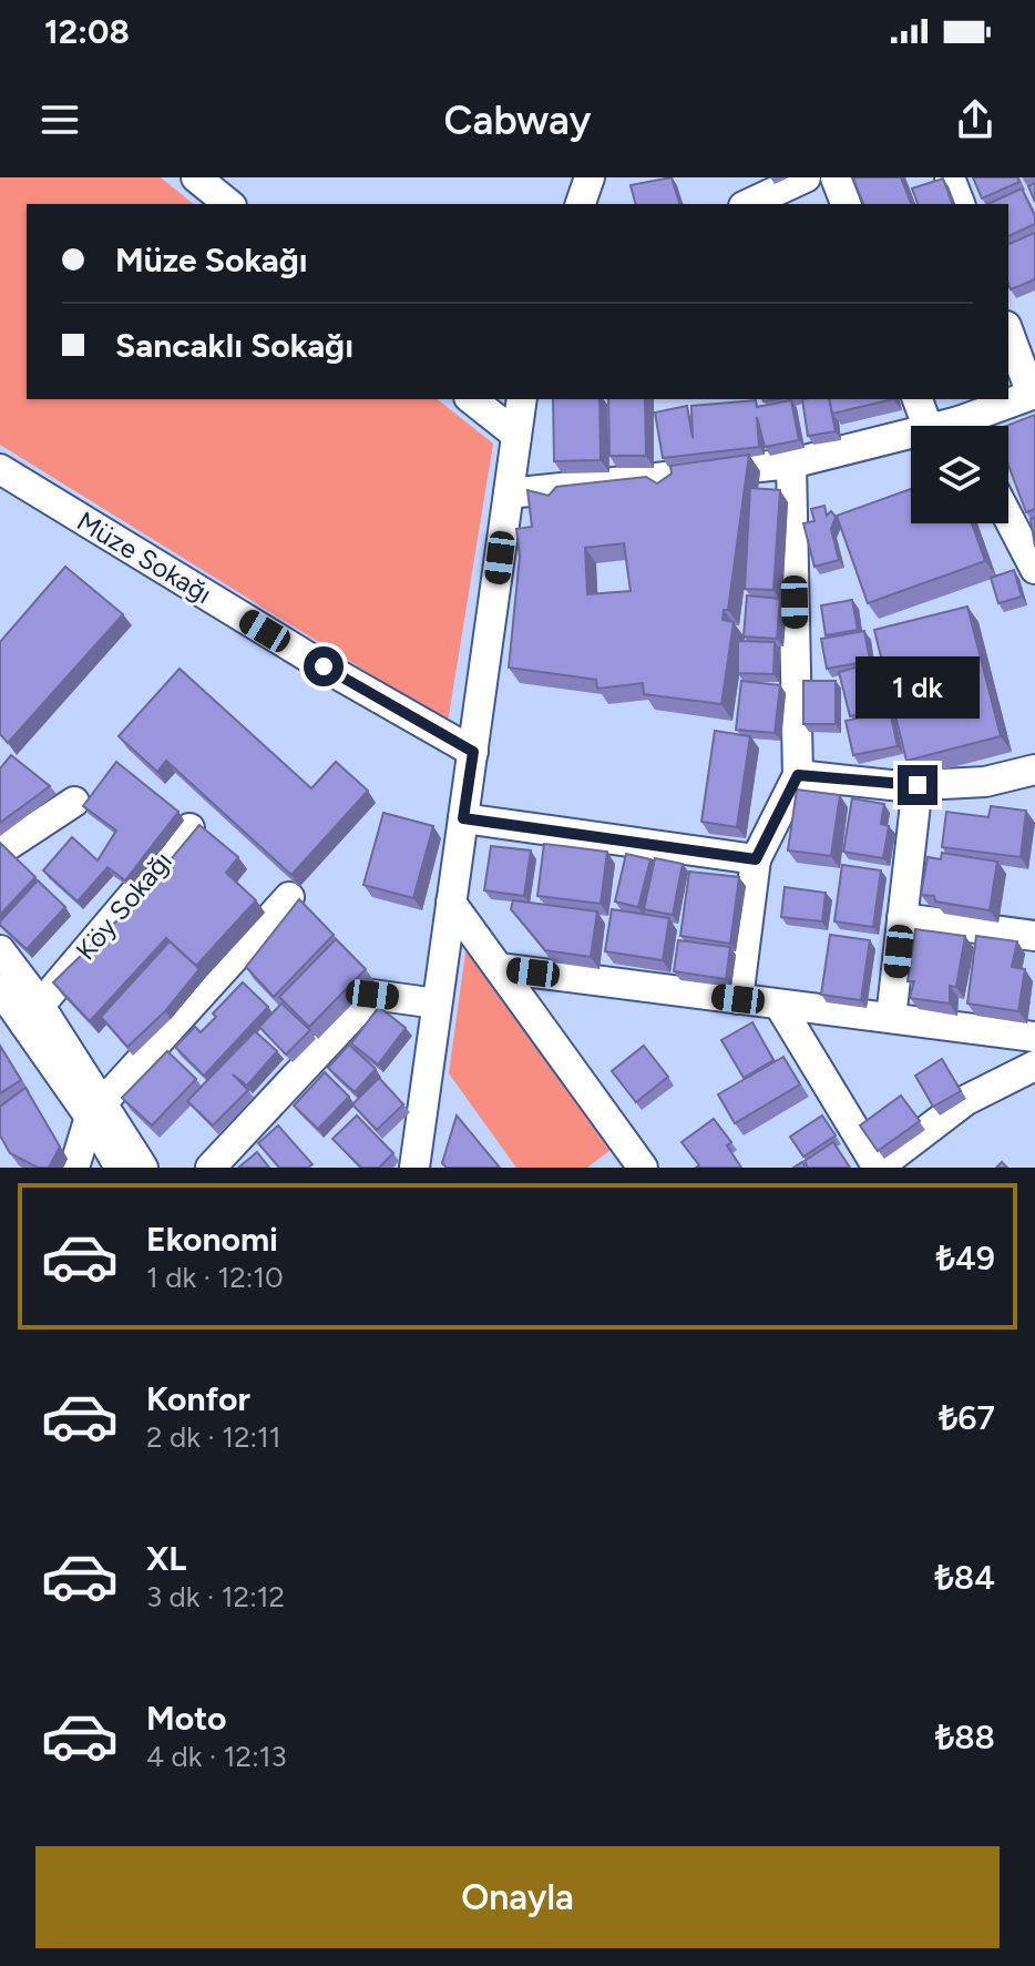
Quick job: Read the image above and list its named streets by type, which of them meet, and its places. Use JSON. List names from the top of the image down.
{
  "streets": {
    "street": ["Müze Sokağı", "Köy Sokağı"]
  },
  "page": {
    "status": "12:08",
    "header": "Cabway",
    "banner": ["Müze Sokağı", "Sancaklı Sokağı"],
    "bubble": "1 dk",
    "list": [
      {
        "name": "Ekonomi",
        "note": "1 dk · 12:10",
        "value": "₺49"
      },
      {
        "name": "Konfor",
        "note": "2 dk · 12:11",
        "value": "₺67"
      },
      {
        "name": "XL",
        "note": "3 dk · 12:12",
        "value": "₺84"
      },
      {
        "name": "Moto",
        "note": "4 dk · 12:13",
        "value": "₺88"
      }
    ],
    "buttons": "Onayla"
  }
}
